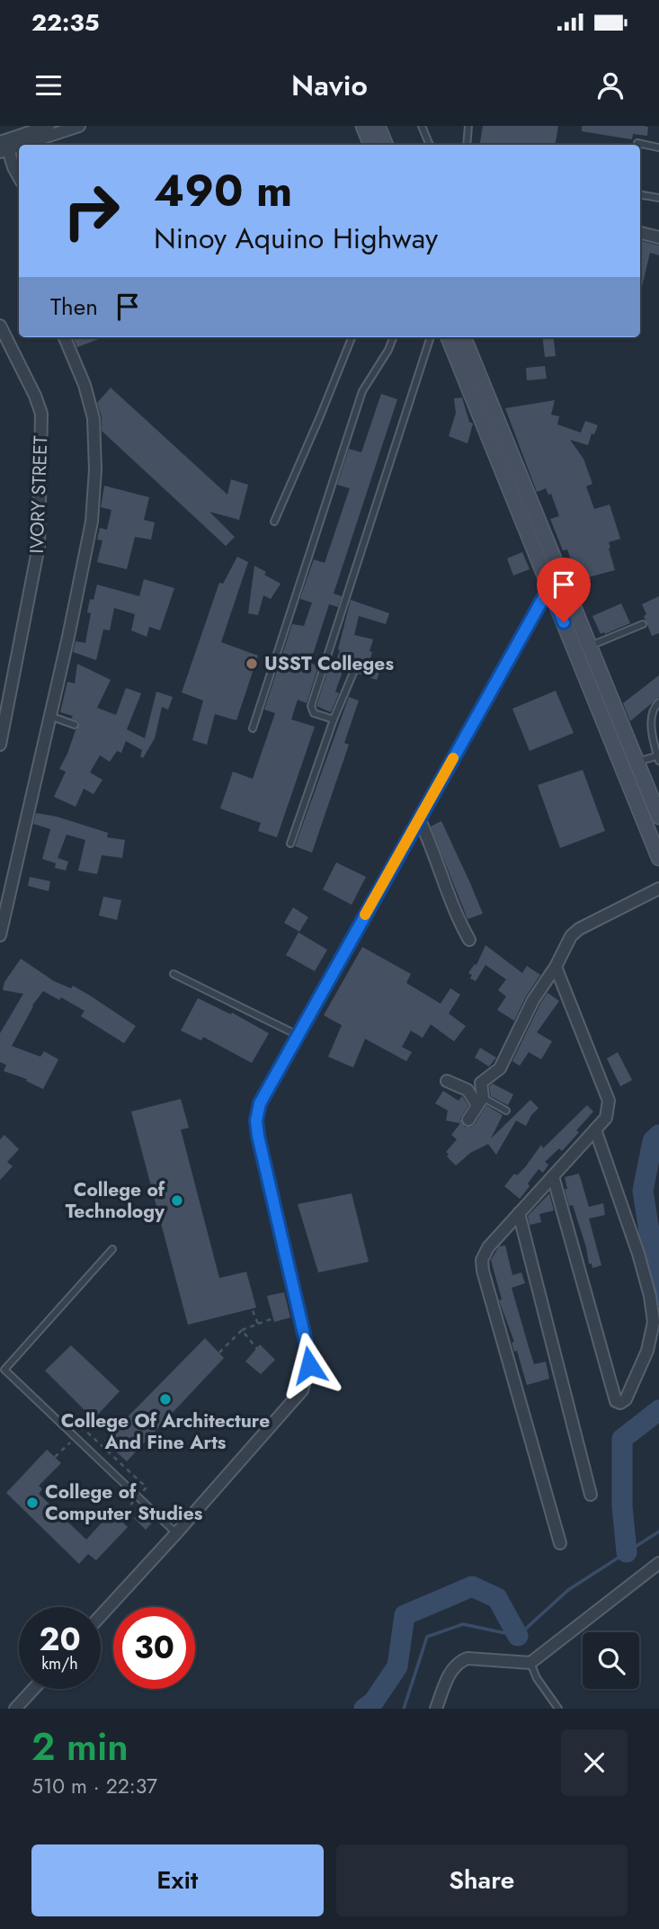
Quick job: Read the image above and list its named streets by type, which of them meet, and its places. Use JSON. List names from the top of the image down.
{
  "streets": {
    "street": ["IVORY STREET"]
  },
  "places": [
    "USST Colleges",
    "College of Technology",
    "College Of Architecture And Fine Arts",
    "College of Computer Studies"
  ],
  "page": {
    "status": "22:35",
    "header": "Navio",
    "turn": ["490 m", "Ninoy Aquino Highway"],
    "then": "Then",
    "speed": "20 km/h",
    "limit": "30",
    "heading": ["2 min", "510 m · 22:37"],
    "buttons": ["Exit", "Share"]
  }
}
